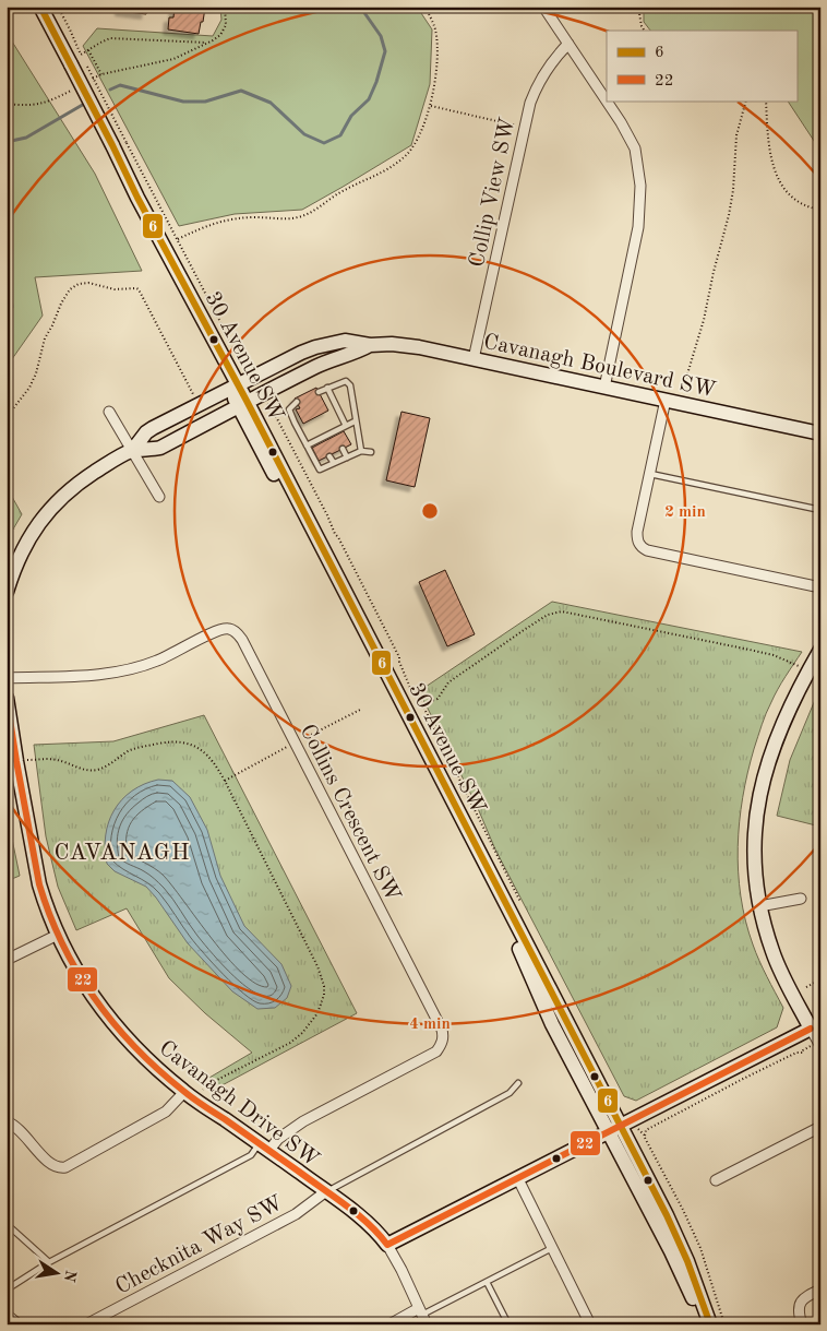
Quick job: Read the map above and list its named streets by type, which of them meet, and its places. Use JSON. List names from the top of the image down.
{
  "streets": {
    "street": [
      "Collip View SW",
      "30 Avenue SW",
      "Cavanagh Boulevard SW",
      "Collins Crescent SW",
      "Cavanagh Drive SW",
      "Checknita Way SW"
    ]
  },
  "crossings": [
    ["Collip View SW", "Cavanagh Boulevard SW"],
    ["30 Avenue SW", "Cavanagh Boulevard SW"],
    ["Collins Crescent SW", "Cavanagh Drive SW"],
    ["Cavanagh Drive SW", "Checknita Way SW"]
  ],
  "districts": ["CAVANAGH"],
  "lines": ["transit line 6", "transit line 22"],
  "legend": ["6", "22"],
  "north": "right",
  "rings": ["2 min", "4 min"]
}
